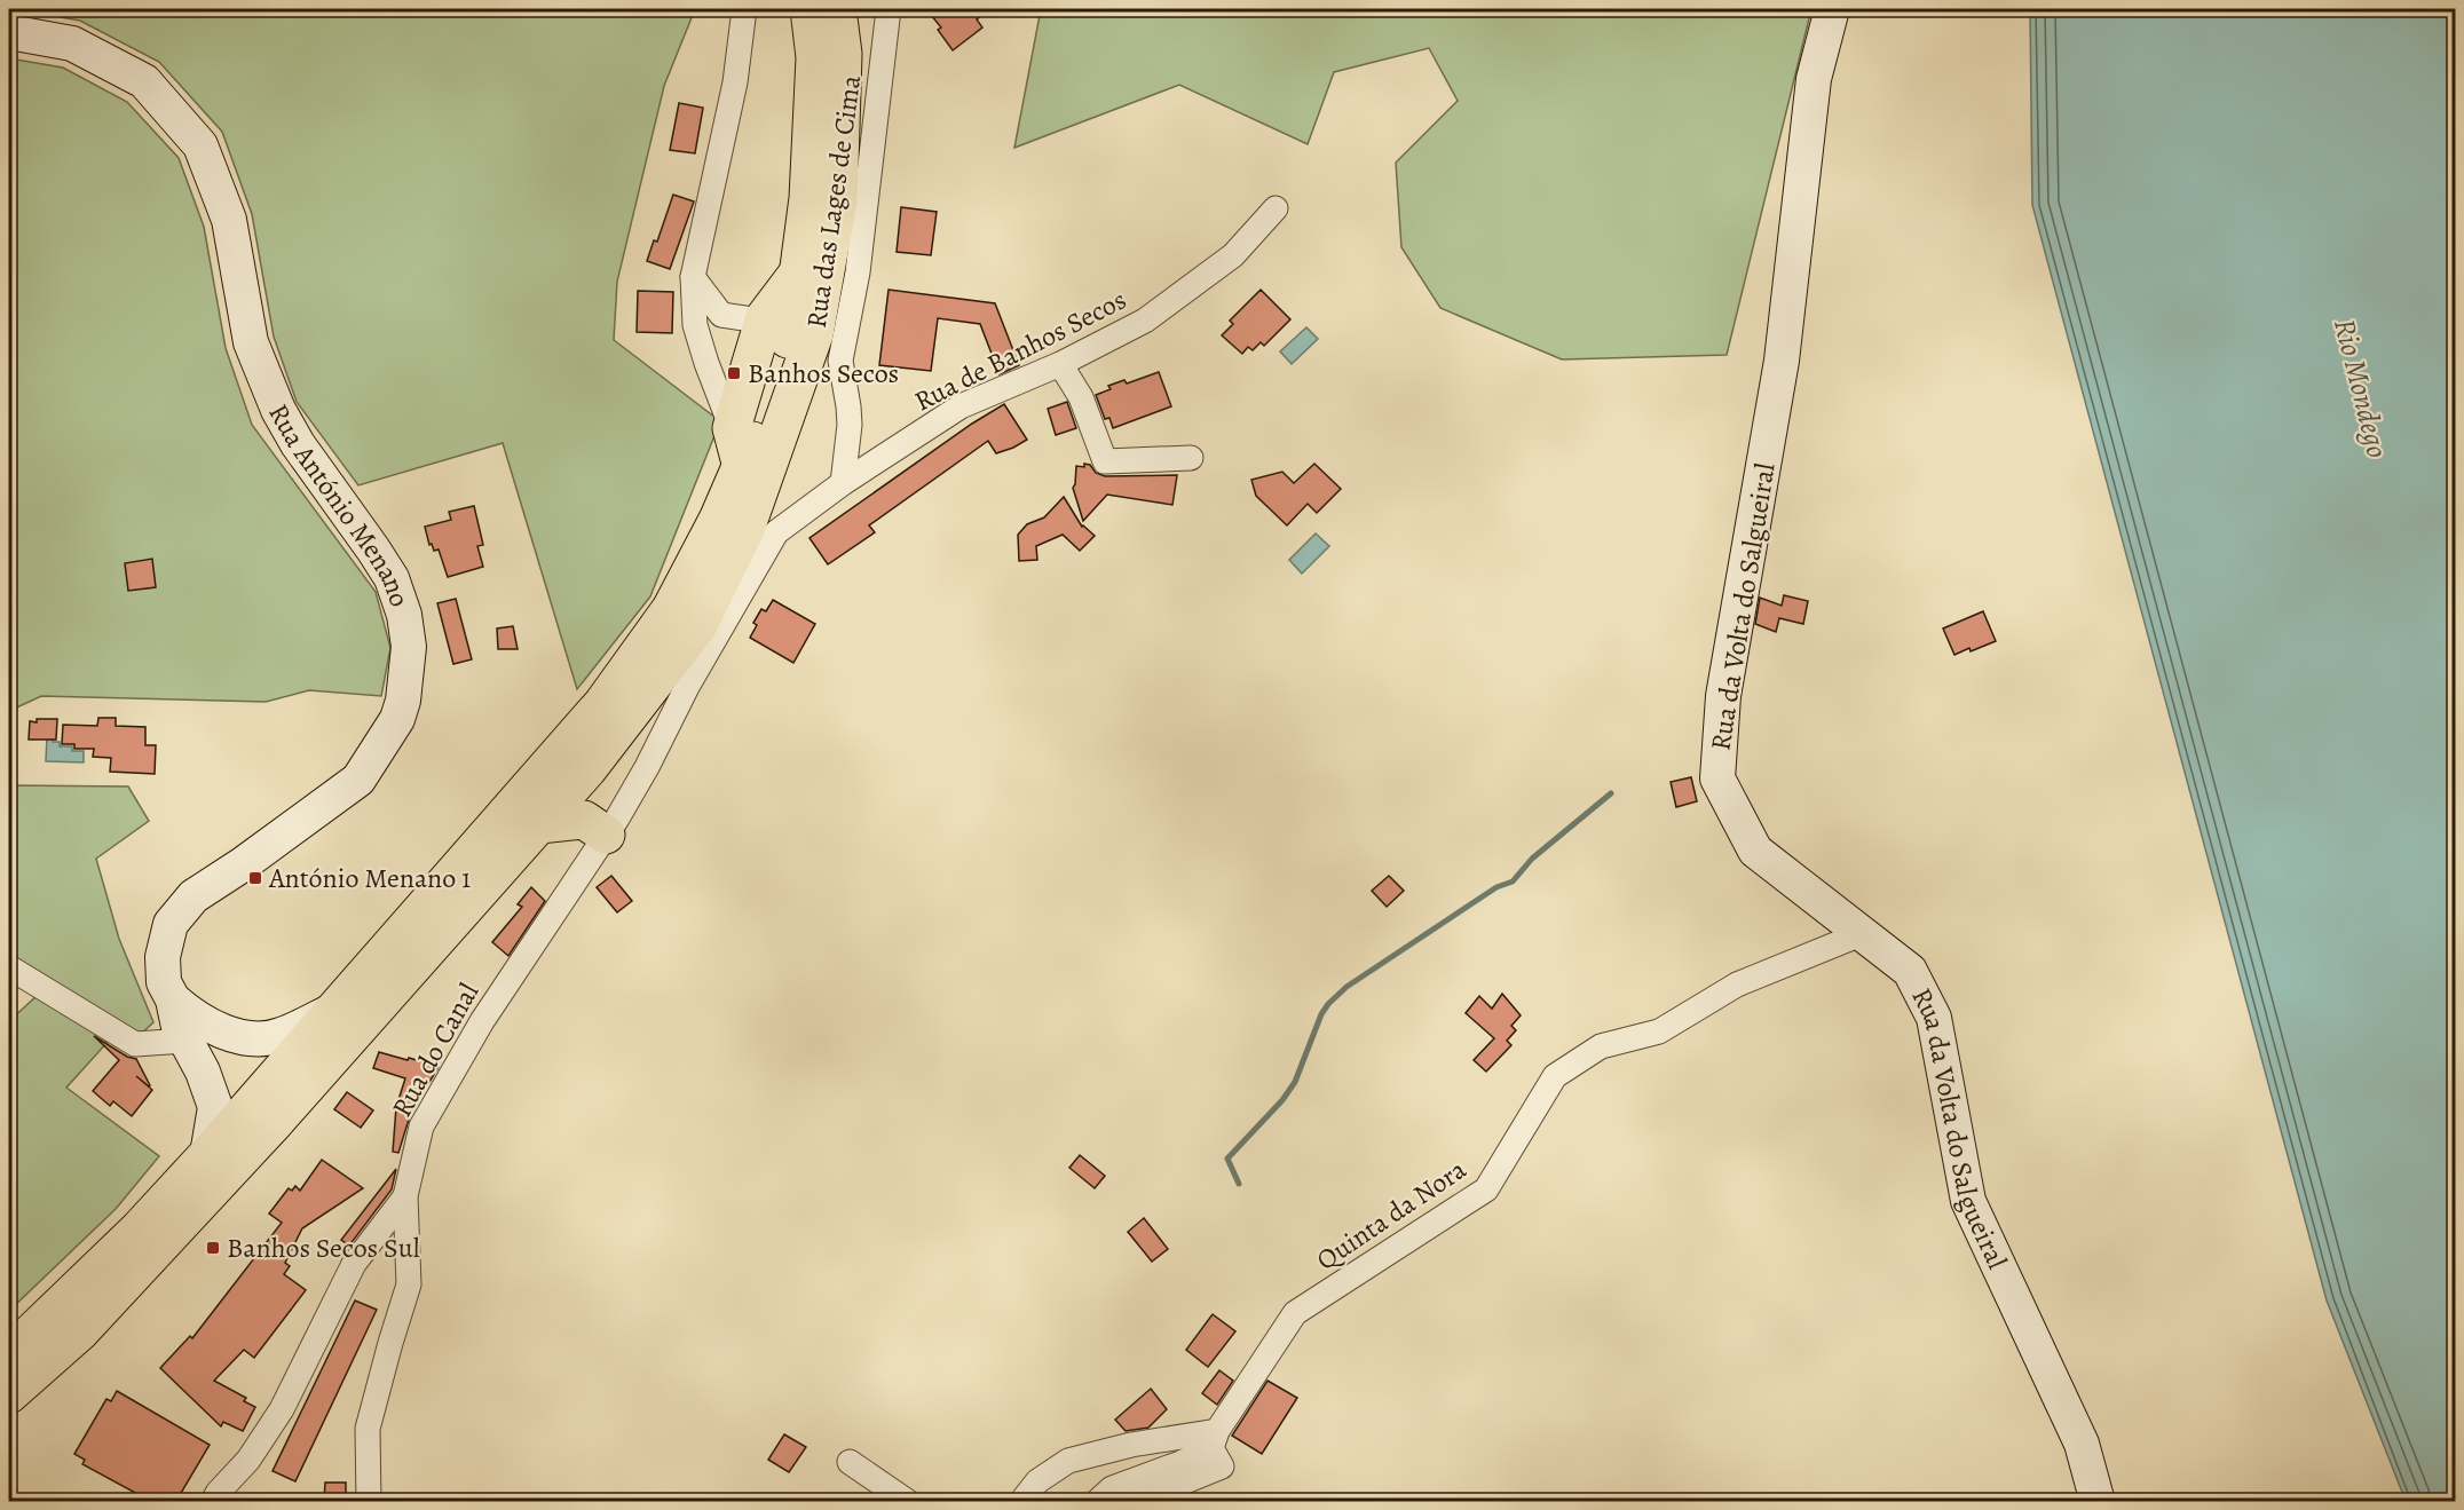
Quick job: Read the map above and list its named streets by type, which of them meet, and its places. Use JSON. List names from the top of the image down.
{
  "streets": {
    "main road": ["Rua António Menano", "Rua da Volta do Salgueiral"],
    "street": [
      "Rua das Lages de Cima",
      "Rua de Banhos Secos",
      "Rua do Canal",
      "Quinta da Nora"
    ]
  },
  "crossings": [
    ["Rua das Lages de Cima", "Rua de Banhos Secos"],
    ["Rua de Banhos Secos", "Rua do Canal"],
    ["Rua da Volta do Salgueiral", "Quinta da Nora"]
  ],
  "water": ["Rio Mondego"],
  "places": {
    "transit": ["Banhos Secos", "António Menano 1", "Banhos Secos Sul"]
  }
}
